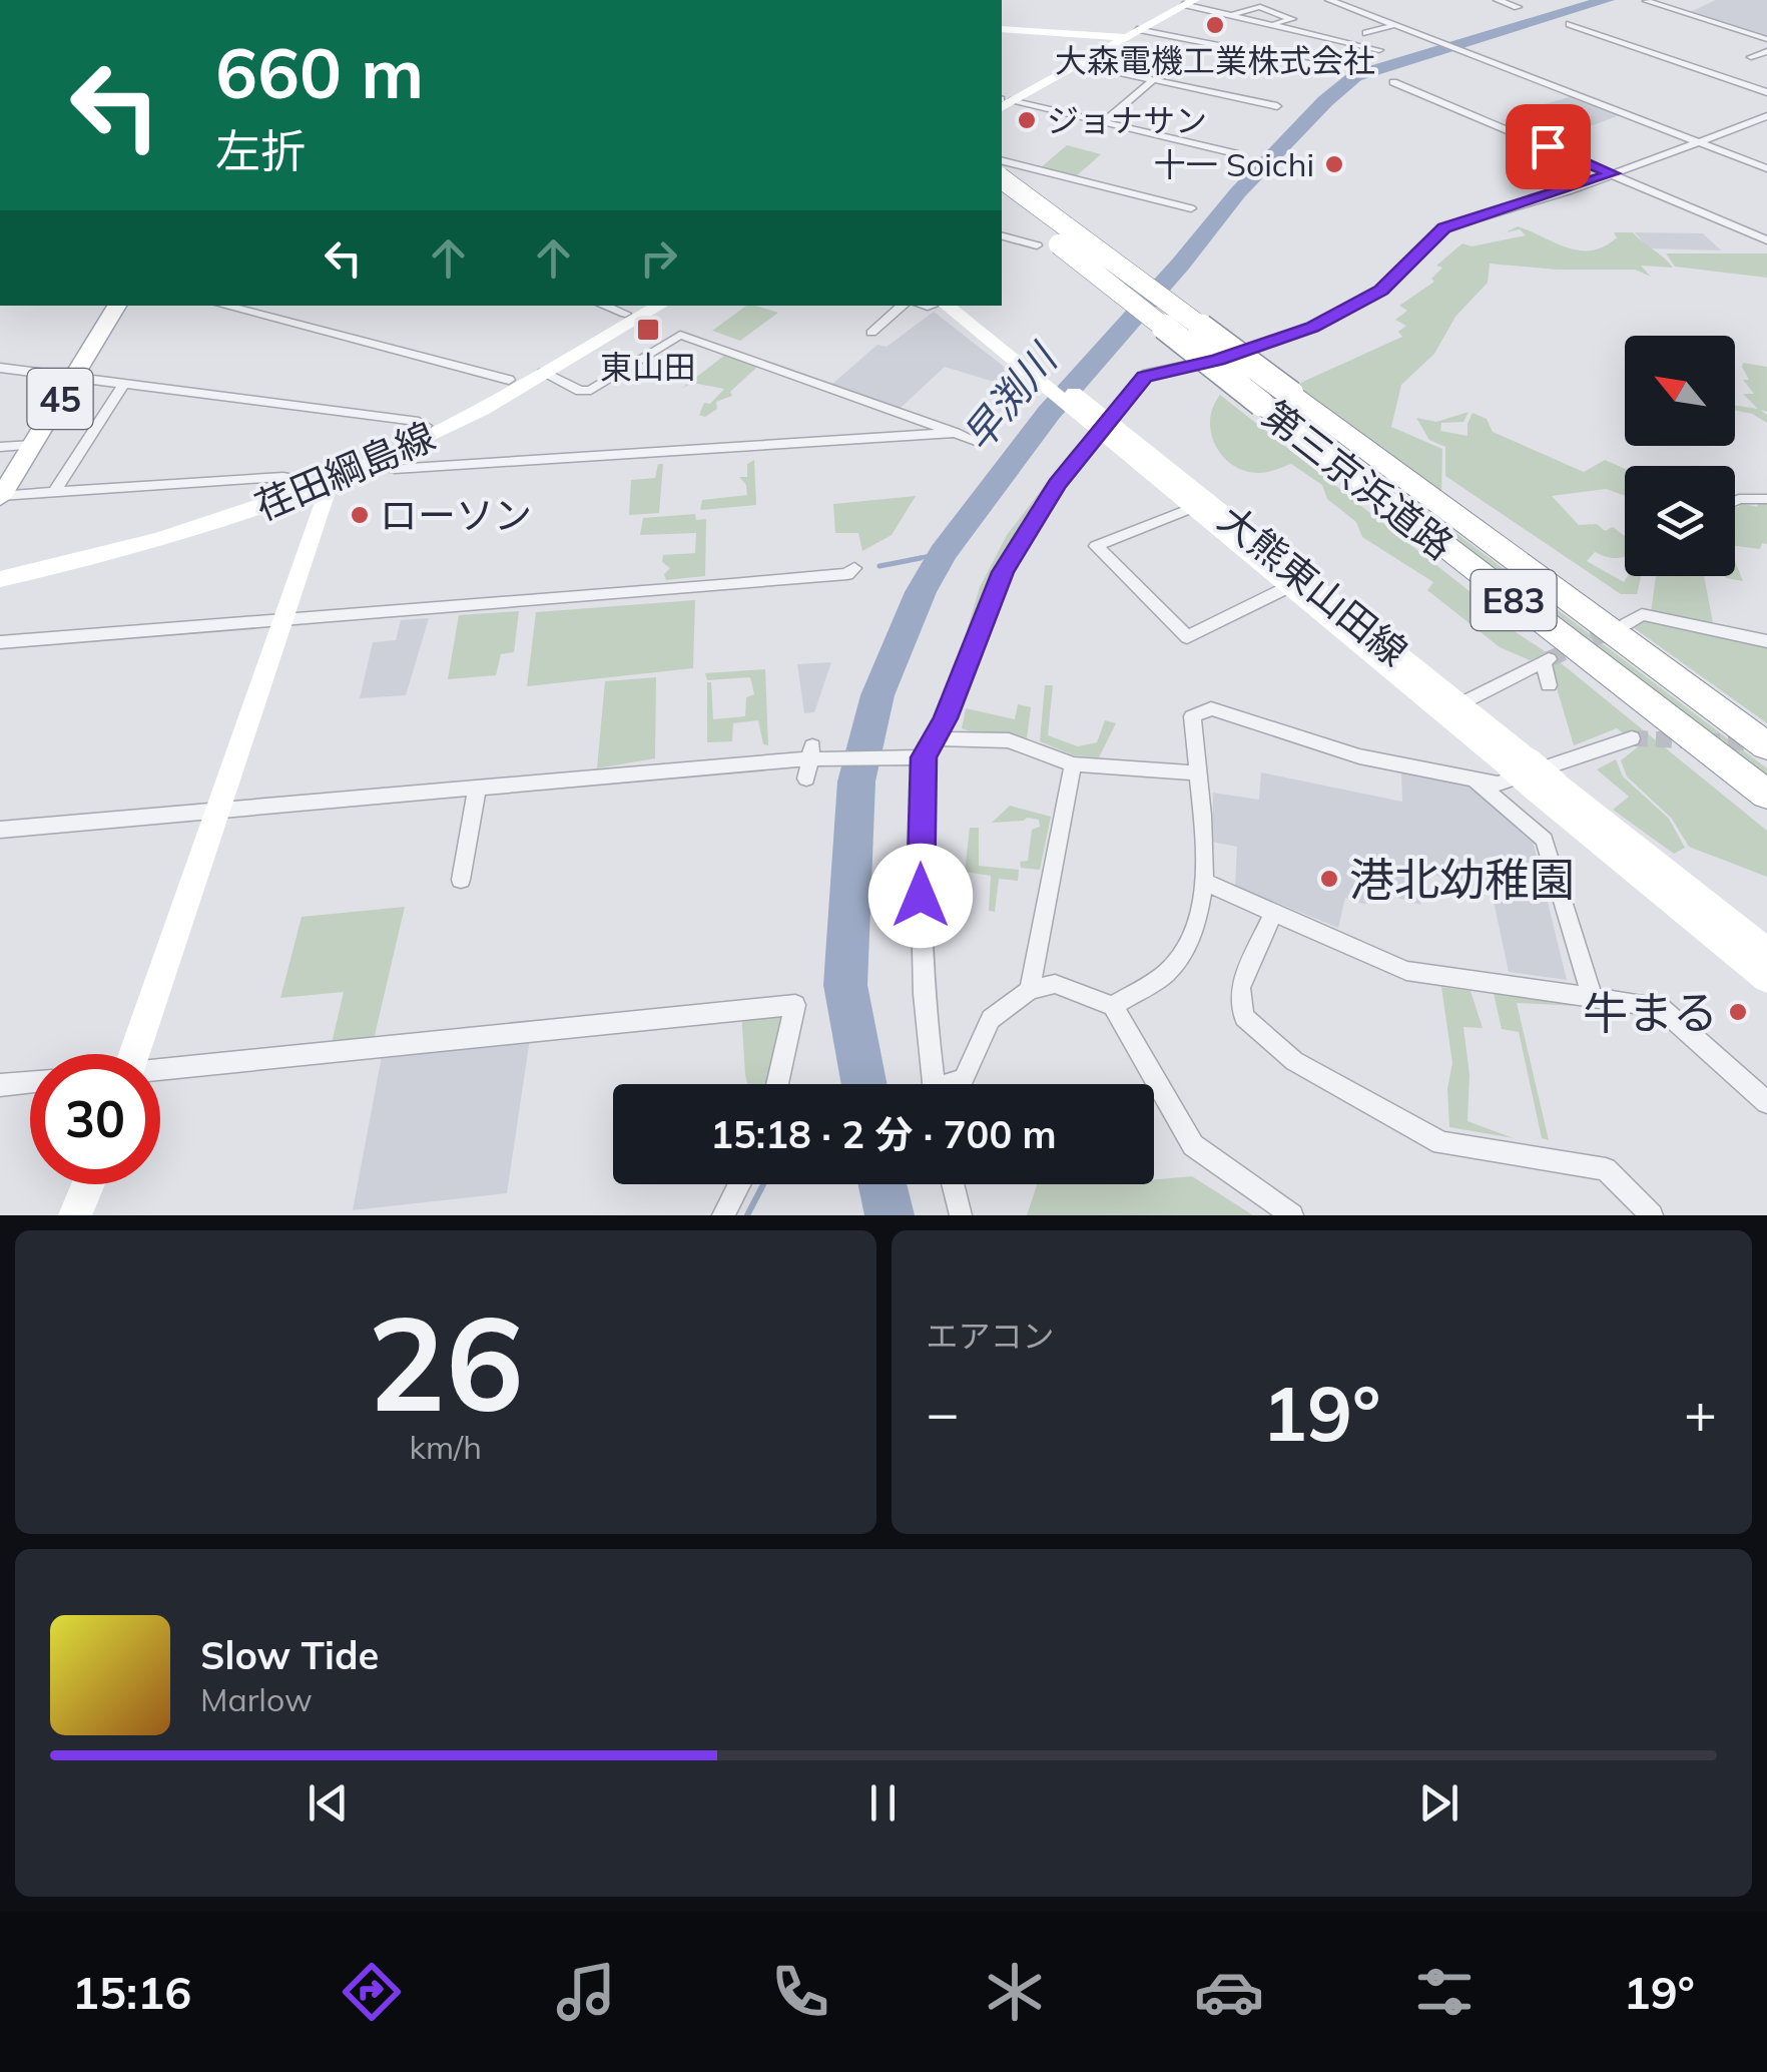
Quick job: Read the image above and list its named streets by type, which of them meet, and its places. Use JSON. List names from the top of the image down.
{
  "streets": {
    "highway": ["第三京浜道路", "E83"],
    "main road": ["45"],
    "street": ["荏田綱島線", "大熊東山田線"]
  },
  "water": ["早渕川"],
  "places": {
    "other": [
      "大森電機工業株式会社",
      "ジョナサン",
      "十一 Soichi",
      "ローソン",
      "港北幼稚園",
      "牛まる"
    ],
    "transit": ["東山田"]
  },
  "north": "top left",
  "page": {
    "turn": ["660 m", "左折"],
    "limit": "30",
    "trip": "15:18 · 2 分 · 700 m",
    "tile": [
      ["26", "km/h"],
      "エアコン"
    ],
    "heat": ["−", "19°", "+"],
    "song": ["Slow Tide", "Marlow"],
    "tabs": ["15:16", "19°"]
  }
}
